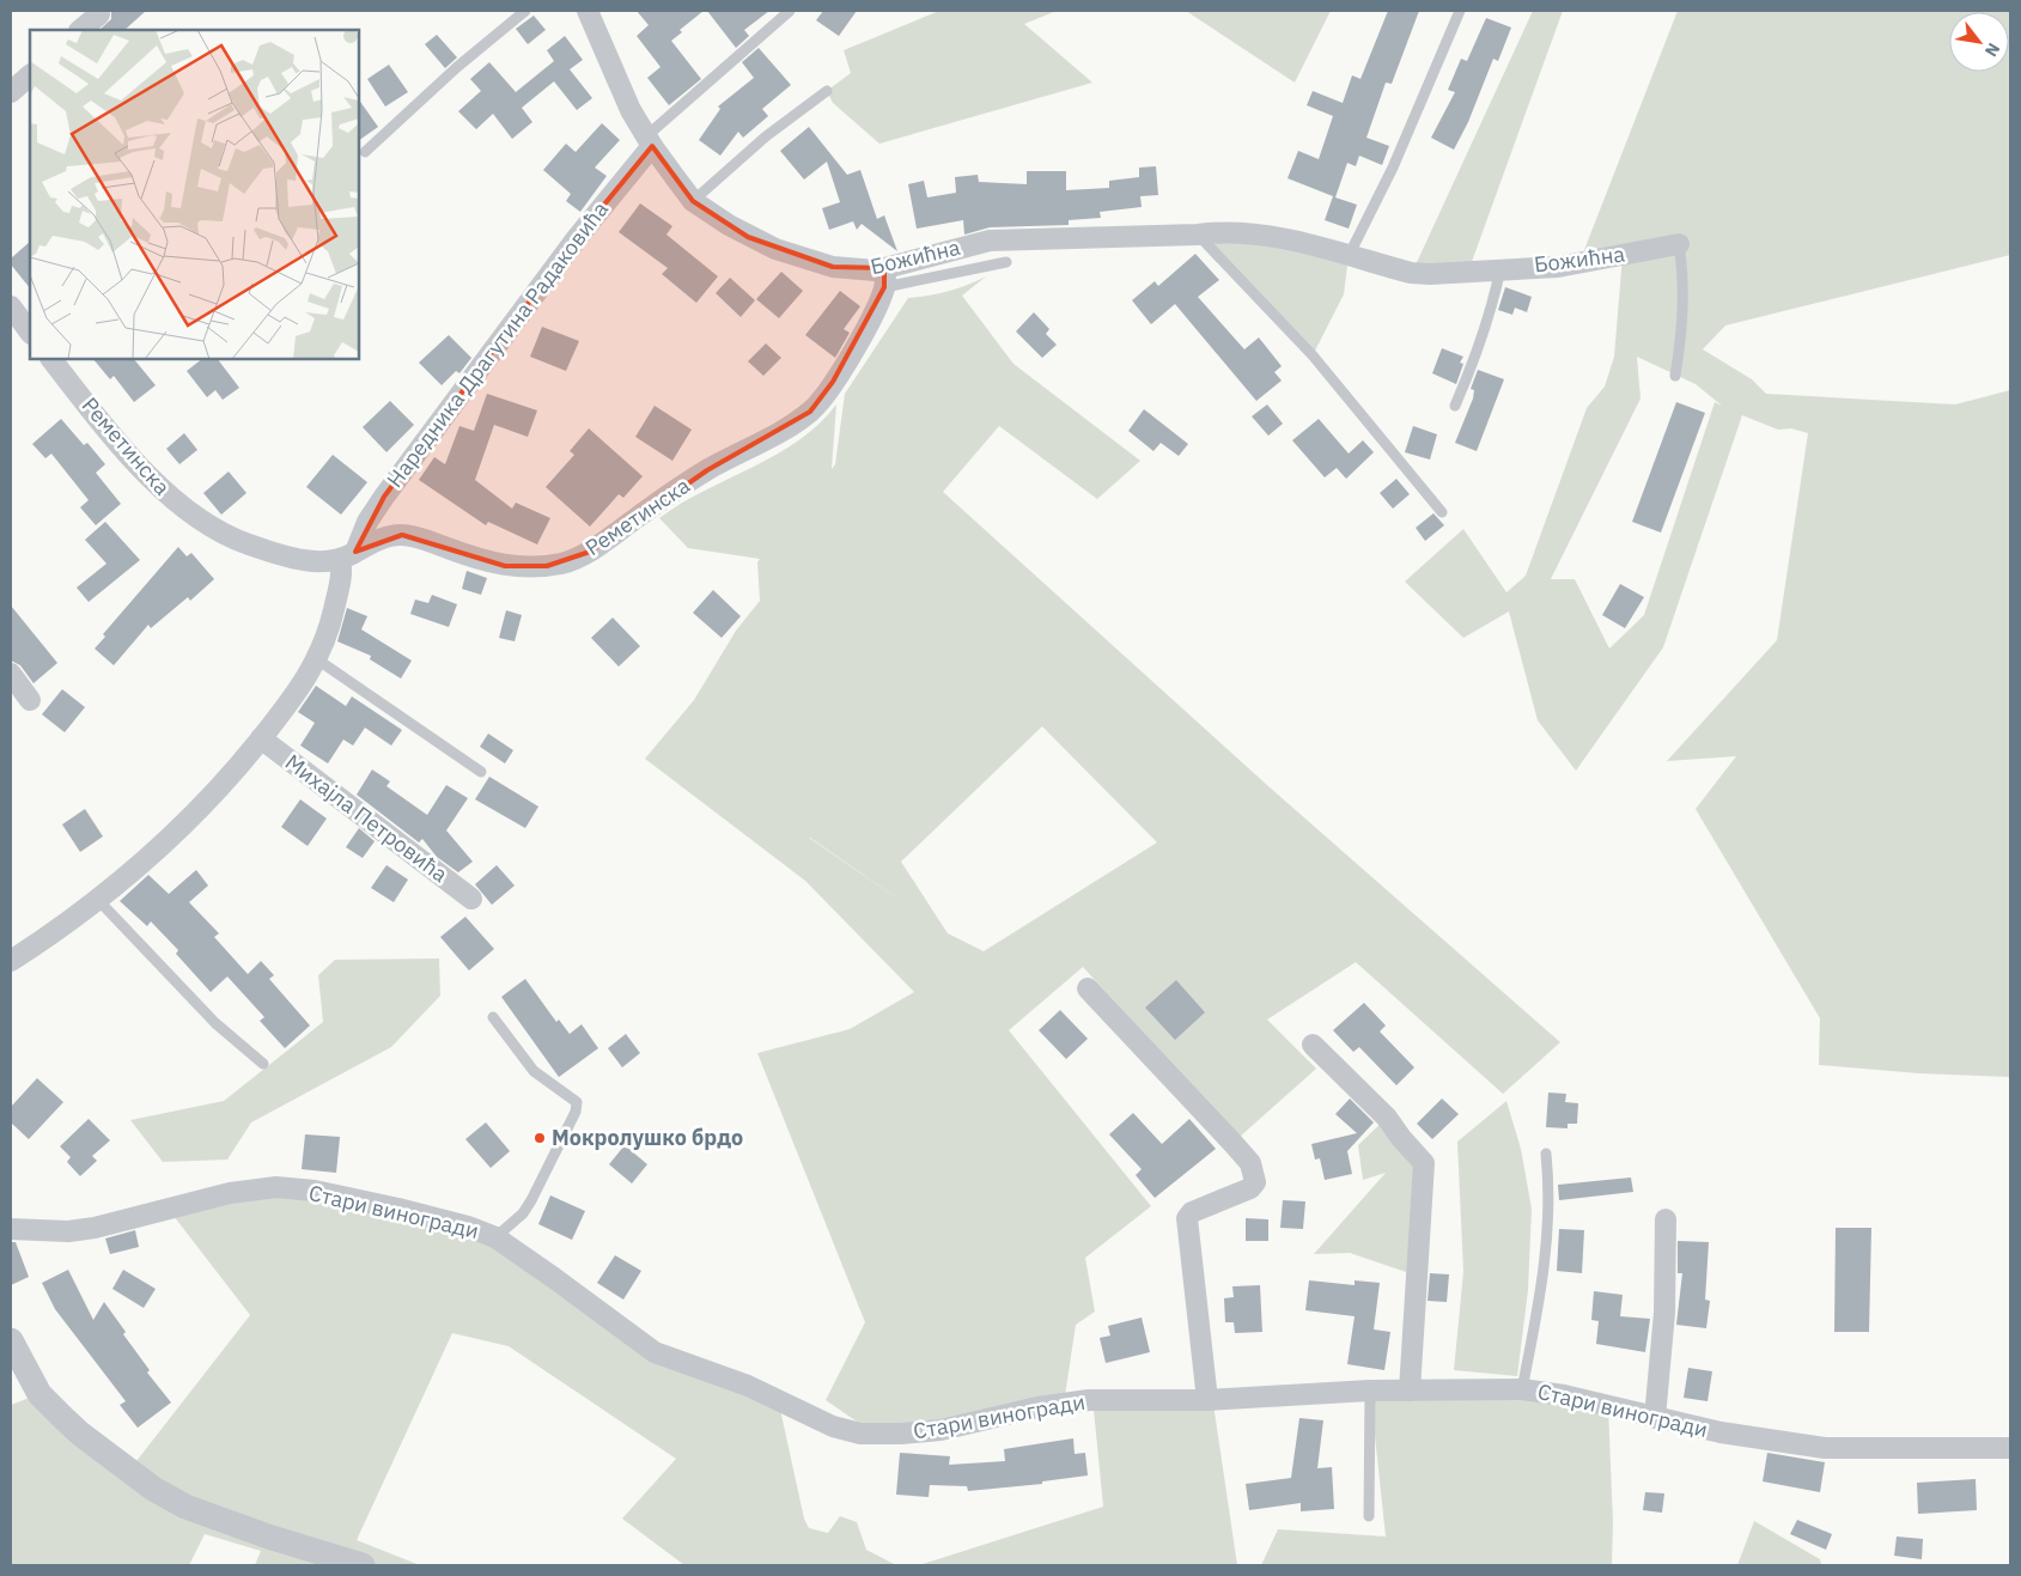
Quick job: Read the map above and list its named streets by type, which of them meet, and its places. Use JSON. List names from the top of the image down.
{
  "streets": {
    "street": [
      "Божићна",
      "Наредника Драгутина Радаковића",
      "Реметинска",
      "Михајла Петровића",
      "Стари виногради"
    ]
  },
  "crossings": [
    ["Божићна", "Наредника Драгутина Радаковића"],
    ["Божићна", "Реметинска"],
    ["Наредника Драгутина Радаковића", "Реметинска"],
    ["Наредника Драгутина Радаковића", "Михајла Петровића"]
  ],
  "places": ["Мокролушко брдо"],
  "north": "bottom right"
}
